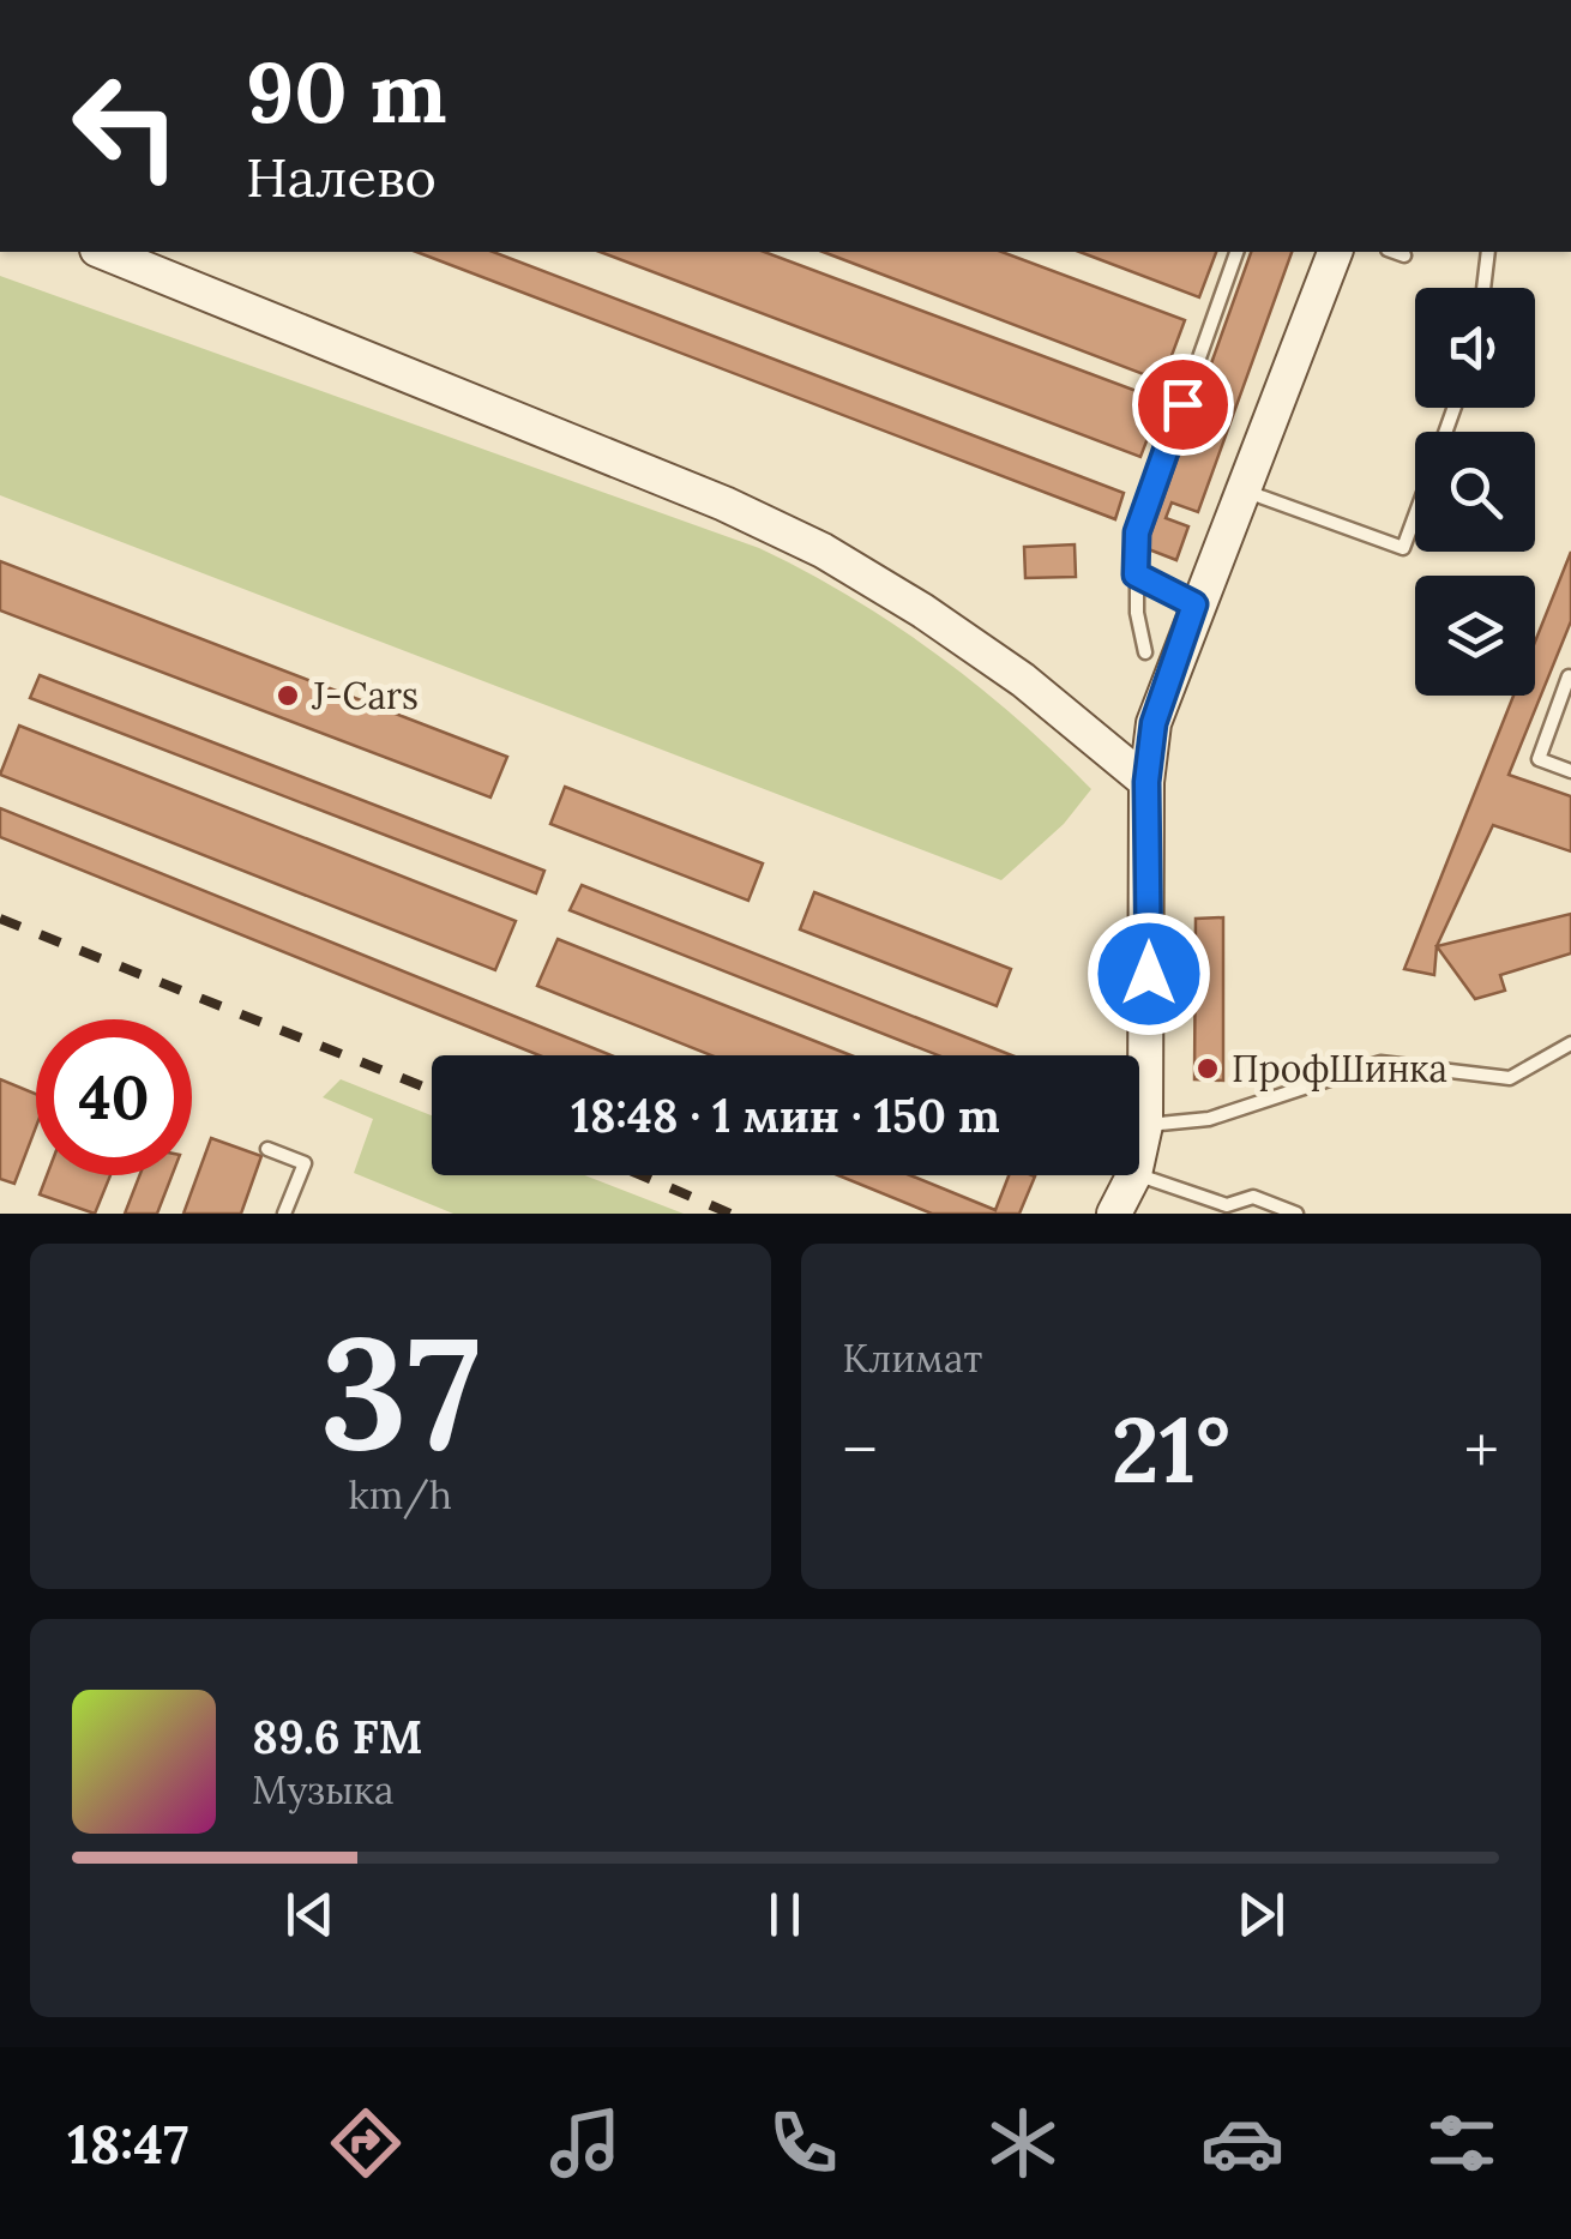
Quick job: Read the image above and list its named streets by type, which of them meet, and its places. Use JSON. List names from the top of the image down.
{
  "places": ["J-Cars", "ПрофШинка"],
  "page": {
    "turn": ["90 m", "Налево"],
    "limit": "40",
    "trip": "18:48 · 1 мин · 150 m",
    "tile": [
      ["37", "km/h"],
      "Климат"
    ],
    "heat": ["−", "21°", "+"],
    "song": ["89.6 FM", "Музыка"],
    "tabs": "18:47"
  }
}
